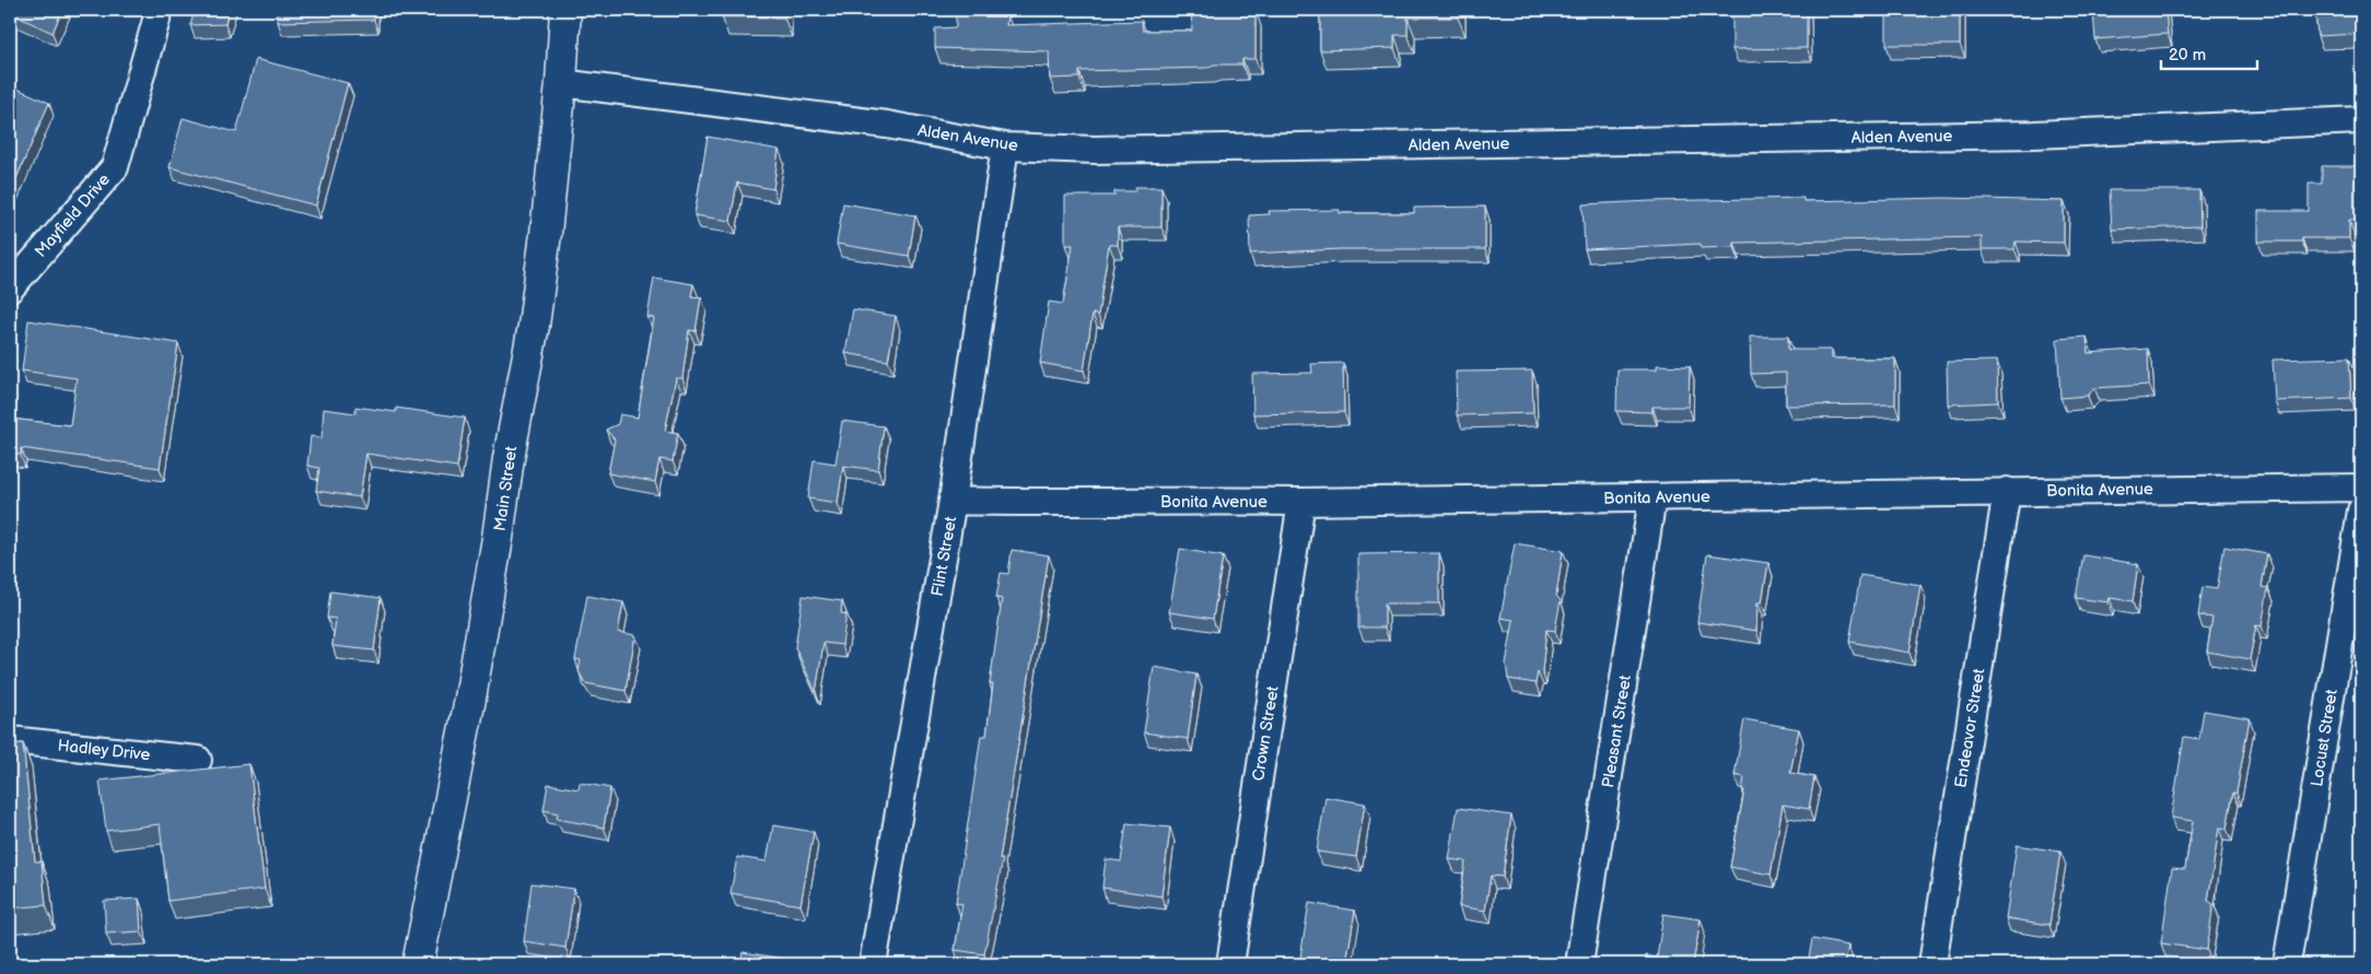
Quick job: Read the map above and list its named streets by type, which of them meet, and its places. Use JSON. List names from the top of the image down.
{
  "streets": {
    "main road": ["Main Street"],
    "street": [
      "Alden Avenue",
      "Mayfield Drive",
      "Bonita Avenue",
      "Flint Street",
      "Endeavor Street",
      "Pleasant Street",
      "Crown Street",
      "Locust Street",
      "Hadley Drive"
    ]
  },
  "crossings": [
    ["Alden Avenue", "Main Street"],
    ["Alden Avenue", "Flint Street"],
    ["Bonita Avenue", "Flint Street"],
    ["Bonita Avenue", "Endeavor Street"],
    ["Bonita Avenue", "Pleasant Street"],
    ["Bonita Avenue", "Crown Street"]
  ],
  "scale_bar": "20 m"
}
